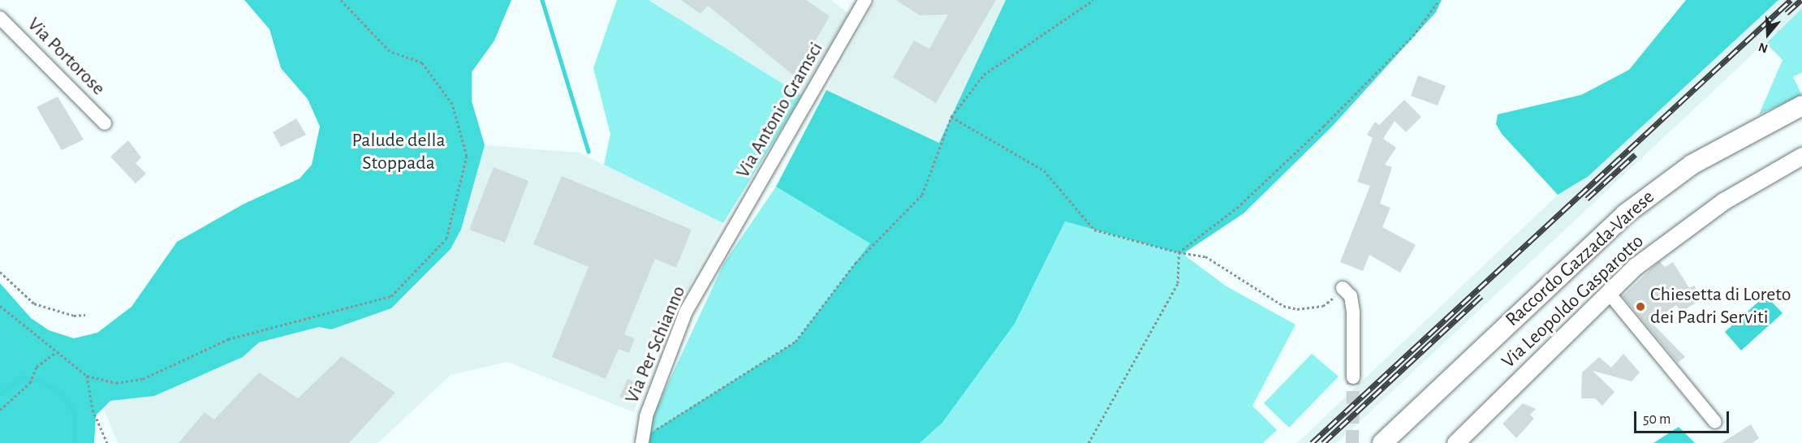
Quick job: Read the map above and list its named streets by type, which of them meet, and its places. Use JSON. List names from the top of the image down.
{
  "streets": {
    "highway": ["Raccordo Gazzada-Varese"],
    "main road": ["Via Leopoldo Gasparotto"],
    "street": ["Via Portorose", "Via Antonio Gramsci", "Via Per Schianno"]
  },
  "crossings": [
    ["Via Antonio Gramsci", "Via Per Schianno"]
  ],
  "parks": ["Palude della Stoppada"],
  "places": ["Chiesetta di Loreto dei Padri Serviti"],
  "scale_bar": "50 m",
  "north": "bottom"
}
